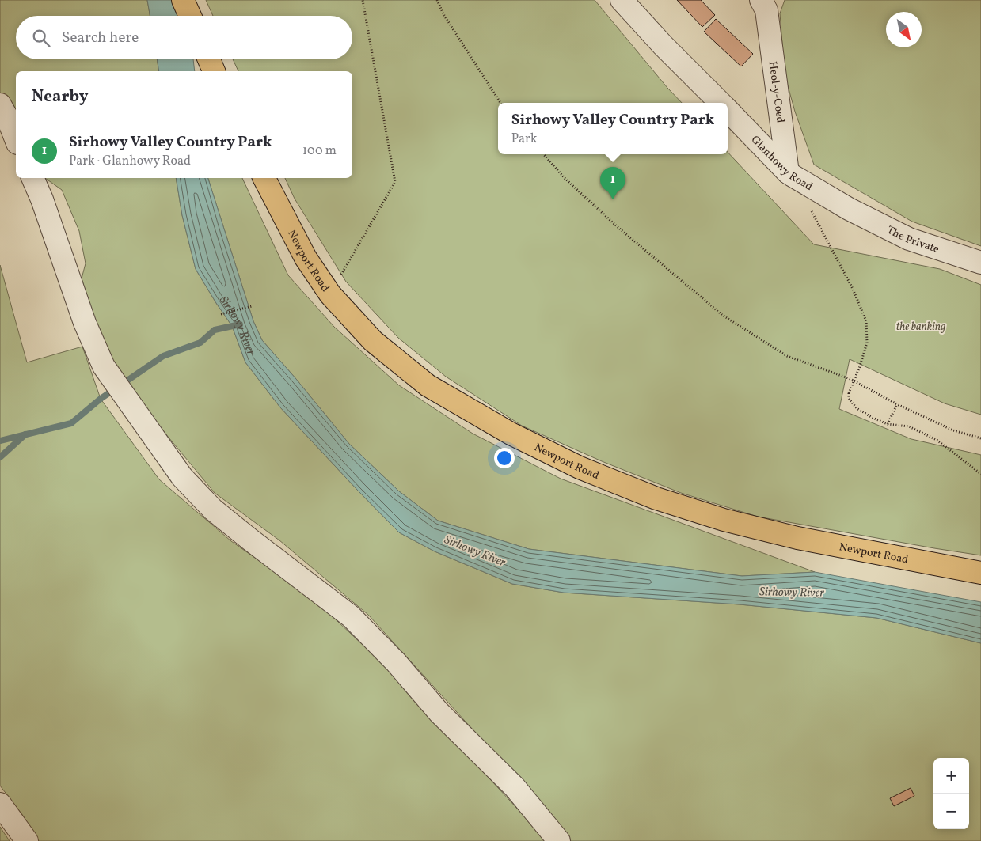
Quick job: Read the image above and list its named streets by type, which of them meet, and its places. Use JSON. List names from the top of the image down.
{
  "streets": {
    "main road": ["Newport Road"],
    "street": ["Heol-y-Coed", "Glanhowy Road", "The Private"]
  },
  "crossings": [
    ["Heol-y-Coed", "Glanhowy Road"],
    ["Glanhowy Road", "The Private"]
  ],
  "water": ["Sirhowy River"],
  "parks": ["the banking"],
  "north": "bottom right",
  "page": {
    "search": "Search here",
    "heading": "Nearby",
    "popup": ["Sirhowy Valley Country Park", "Park"],
    "list": [
      {
        "mark": "1",
        "name": "Sirhowy Valley Country Park",
        "note": "Park · Glanhowy Road",
        "value": "100 m"
      }
    ],
    "pins": "1",
    "map_buttons": ["+", "−"]
  }
}
